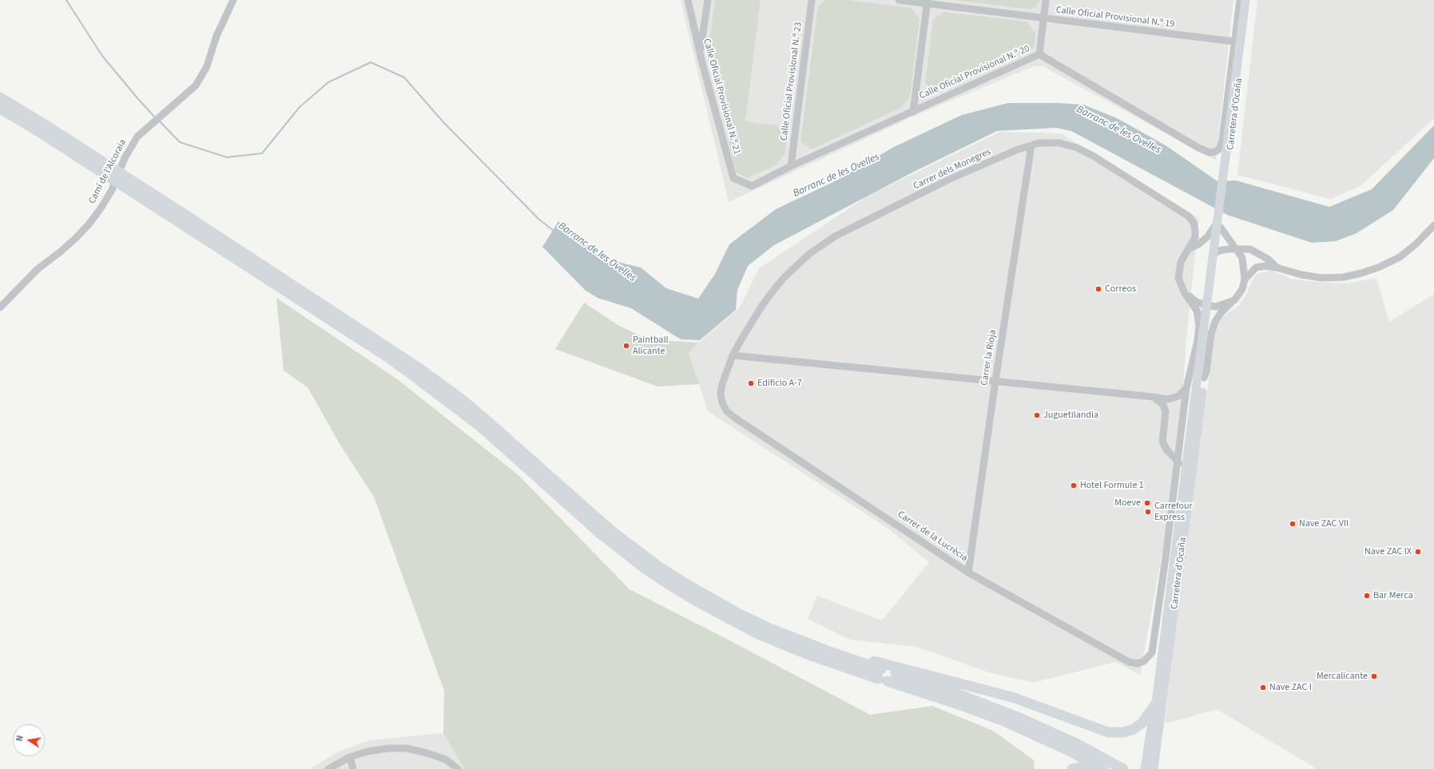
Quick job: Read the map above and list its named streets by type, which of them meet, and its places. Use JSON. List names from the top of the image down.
{
  "streets": {
    "main road": ["Carretera d'Ocaña"],
    "street": [
      "Calle Oficial Provisional N.º 19",
      "Calle Oficial Provisional N.º 20",
      "Calle Oficial Provisional N.º 23",
      "Calle Oficial Provisional N.º 21",
      "Carrer dels Monegres",
      "Camí de l'Alcoraia",
      "Carrer la Rioja",
      "Carrer de la Lucrècia"
    ]
  },
  "crossings": [
    ["Calle Oficial Provisional N.º 19", "Carretera d'Ocaña"],
    ["Calle Oficial Provisional N.º 20", "Calle Oficial Provisional N.º 23"],
    ["Calle Oficial Provisional N.º 20", "Calle Oficial Provisional N.º 21"],
    ["Calle Oficial Provisional N.º 20", "Carretera d'Ocaña"],
    ["Carretera d'Ocaña", "Carrer dels Monegres"],
    ["Carretera d'Ocaña", "Carrer de la Lucrècia"],
    ["Carrer dels Monegres", "Carrer la Rioja"],
    ["Carrer dels Monegres", "Carrer de la Lucrècia"],
    ["Carrer la Rioja", "Carrer de la Lucrècia"]
  ],
  "water": ["Barranc de les Ovelles"],
  "places": [
    "Correos",
    "Paintball Alicante",
    "Edificio A-7",
    "Juguetilandia",
    "Hotel Formule 1",
    "Moeve",
    "Carrefour Express",
    "Nave ZAC VII",
    "Nave ZAC IX",
    "Bar Merca",
    "Mercalicante",
    "Nave ZAC I"
  ],
  "north": "left"
}
